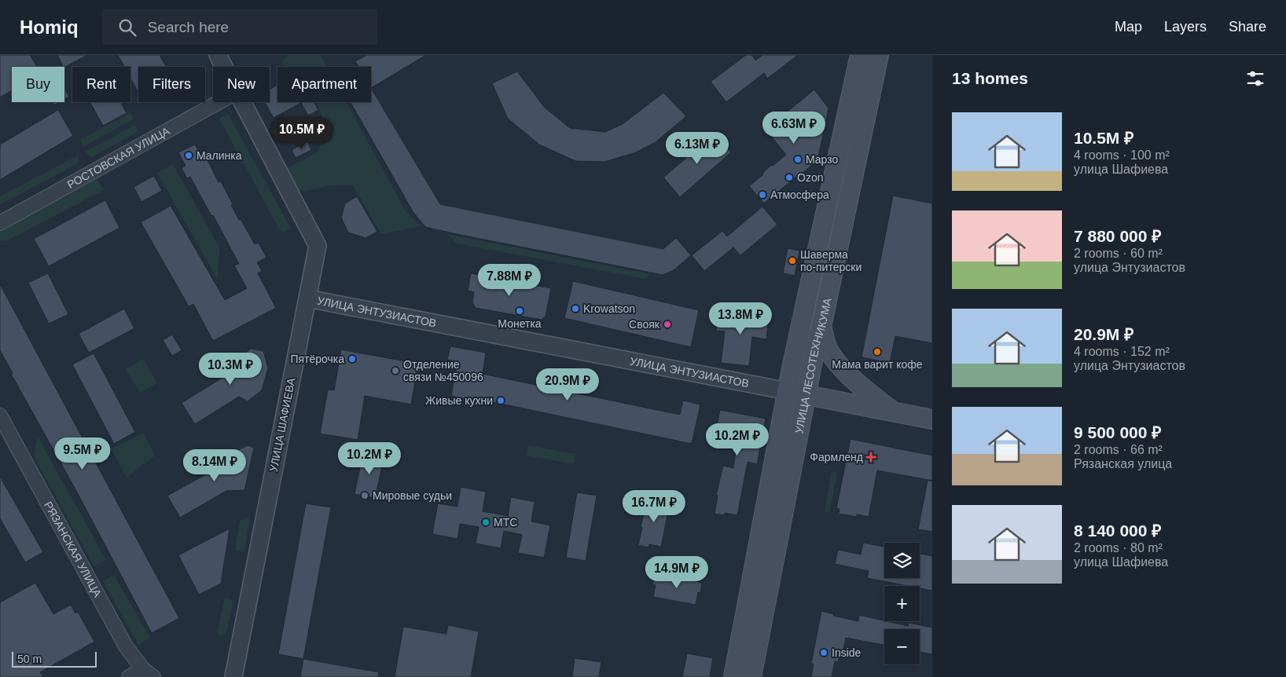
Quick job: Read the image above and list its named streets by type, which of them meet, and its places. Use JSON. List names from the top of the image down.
{
  "streets": {
    "main road": ["УЛИЦА ЭНТУЗИАСТОВ", "УЛИЦА ЛЕСОТЕХНИКУМА"],
    "street": ["РОСТОВСКАЯ УЛИЦА", "УЛИЦА ШАФИЕВА", "РЯЗАНСКАЯ УЛИЦА"]
  },
  "crossings": [
    ["УЛИЦА ЭНТУЗИАСТОВ", "УЛИЦА ЛЕСОТЕХНИКУМА"],
    ["УЛИЦА ЭНТУЗИАСТОВ", "УЛИЦА ШАФИЕВА"]
  ],
  "places": {
    "other": [
      "Малинка",
      "Марзо",
      "Ozon",
      "Атмосфера",
      "Шаверма по-питерски",
      "Krowatson",
      "Монетка",
      "Свояк",
      "Мама варит кофе",
      "Пятёрочка",
      "Отделение связи №450096",
      "Живые кухни",
      "Мировые судьи",
      "МТС",
      "Inside"
    ],
    "health": ["Фармленд"]
  },
  "scale_bar": "50 m",
  "page": {
    "header": "Homiq",
    "search": "Search here",
    "nav": ["Map", "Layers", "Share"],
    "heading": "13 homes",
    "chip": [
      "Buy",
      "Rent",
      "Filters",
      "New",
      "Apartment"
    ],
    "list": [
      {
        "name": "10.5M ₽",
        "note": "4 rooms · 100 m² · улица Шафиева"
      },
      {
        "name": "7 880 000 ₽",
        "note": "2 rooms · 60 m² · улица Энтузиастов"
      },
      {
        "name": "20.9M ₽",
        "note": "4 rooms · 152 m² · улица Энтузиастов"
      },
      {
        "name": "9 500 000 ₽",
        "note": "2 rooms · 66 m² · Рязанская улица"
      },
      {
        "name": "8 140 000 ₽",
        "note": "2 rooms · 80 m² · улица Шафиева"
      }
    ],
    "price": [
      "6.63M ₽",
      "10.5M ₽",
      "6.13M ₽",
      "7.88M ₽",
      "13.8M ₽",
      "10.3M ₽",
      "20.9M ₽",
      "10.2M ₽",
      "9.5M ₽",
      "10.2M ₽",
      "8.14M ₽",
      "16.7M ₽",
      "14.9M ₽"
    ],
    "map_buttons": ["+", "−"],
    "scale": "50 m"
  }
}
